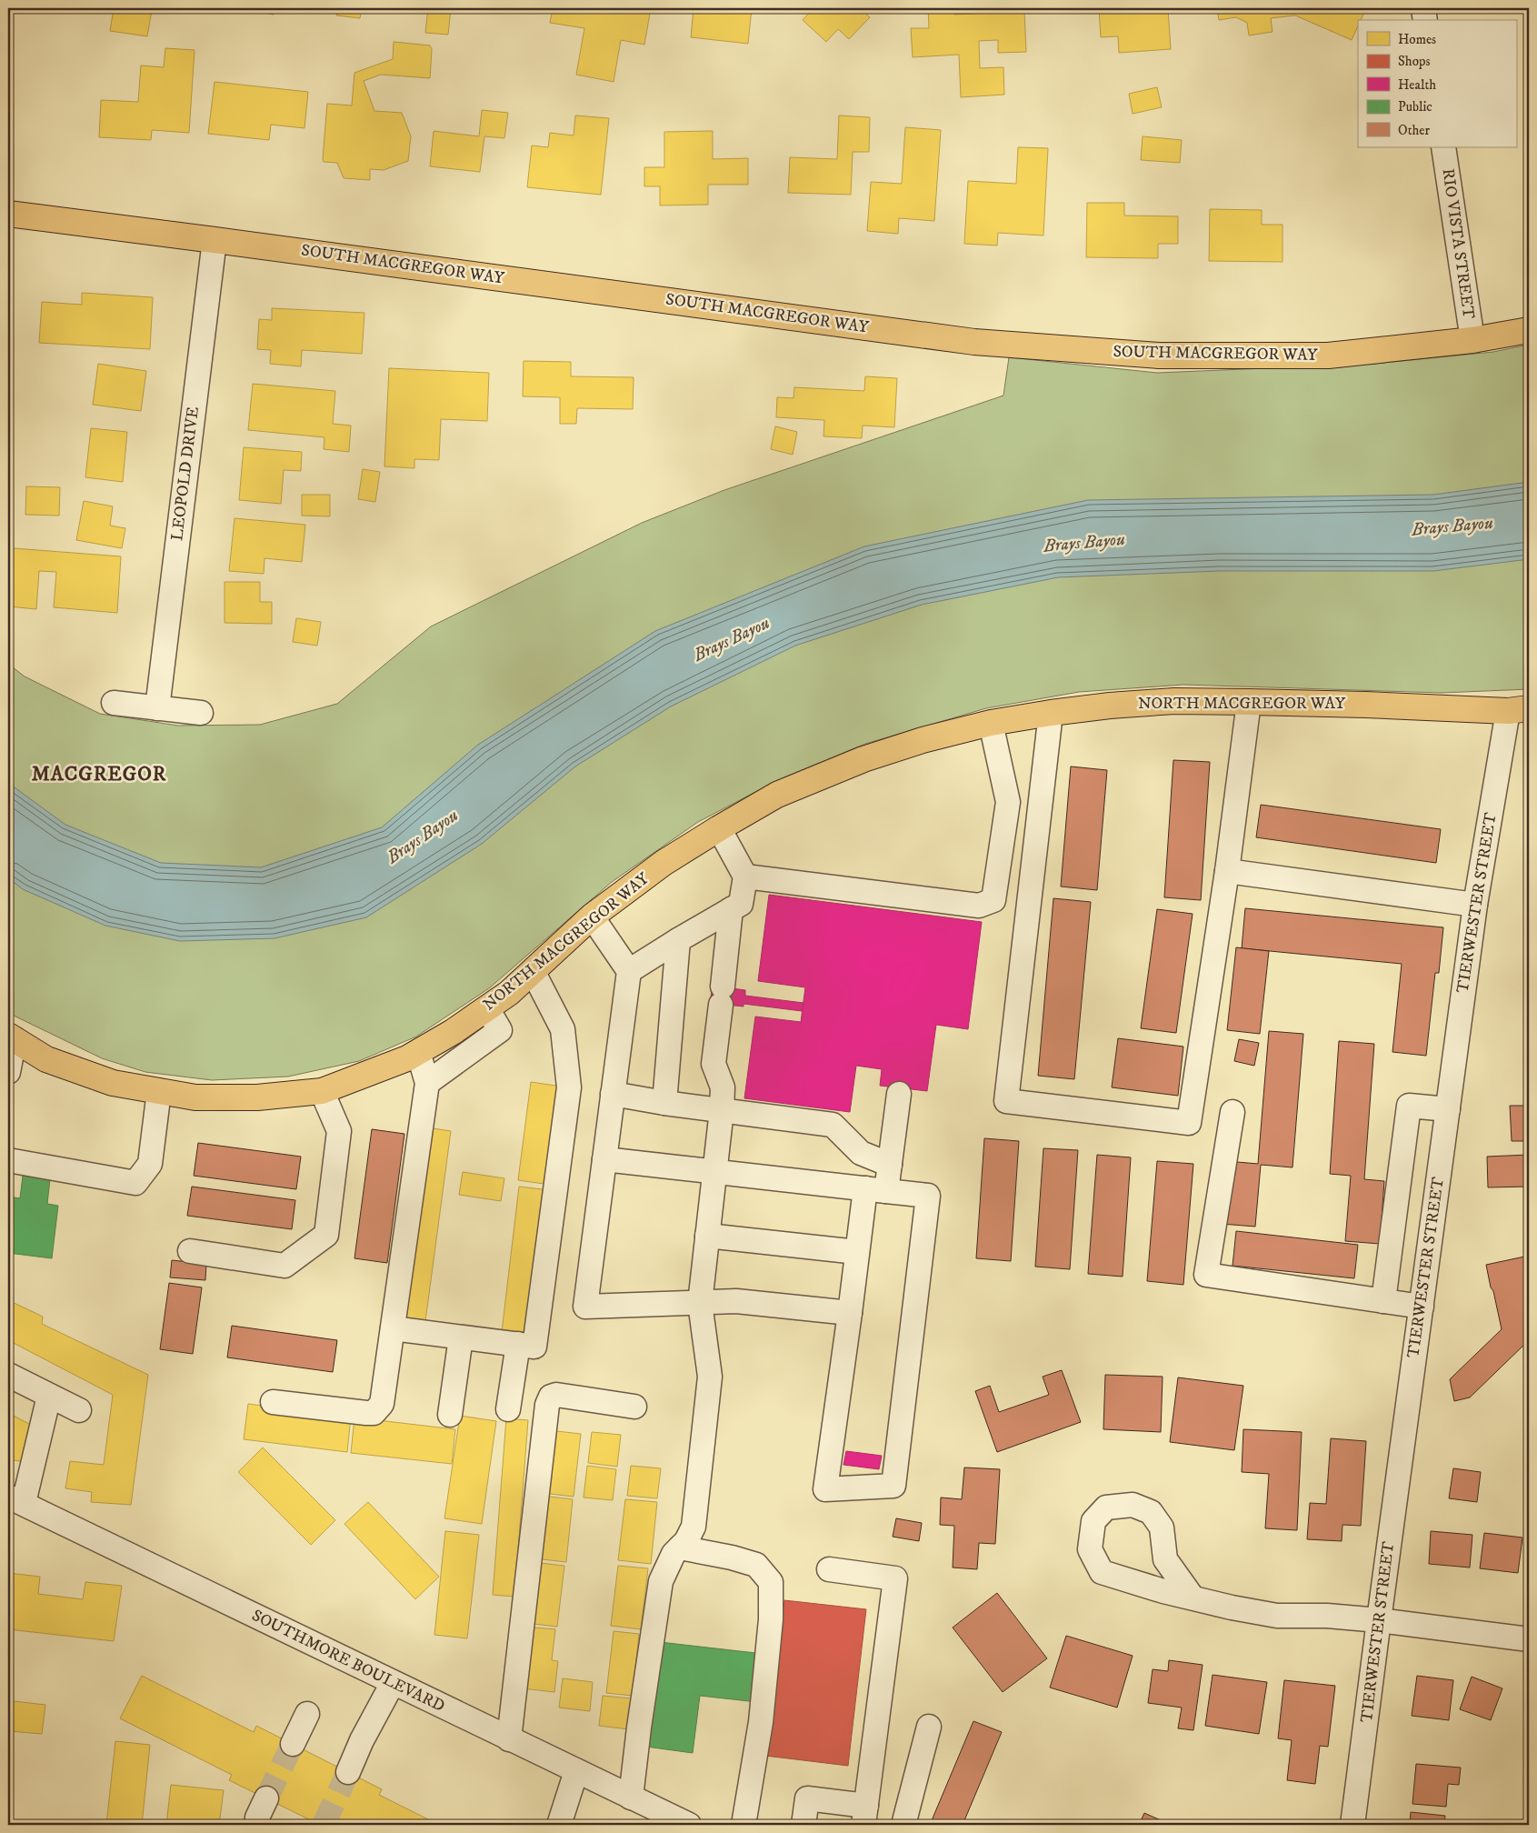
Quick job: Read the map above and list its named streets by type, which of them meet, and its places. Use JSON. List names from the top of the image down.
{
  "streets": {
    "main road": ["SOUTH MACGREGOR WAY", "NORTH MACGREGOR WAY"],
    "street": [
      "RIO VISTA STREET",
      "LEOPOLD DRIVE",
      "TIERWESTER STREET",
      "SOUTHMORE BOULEVARD"
    ]
  },
  "crossings": [
    ["RIO VISTA STREET", "SOUTH MACGREGOR WAY"],
    ["SOUTH MACGREGOR WAY", "LEOPOLD DRIVE"],
    ["NORTH MACGREGOR WAY", "TIERWESTER STREET"]
  ],
  "districts": ["MACGREGOR"],
  "water": ["Brays Bayou"],
  "legend": [
    "Homes",
    "Shops",
    "Health",
    "Public",
    "Other"
  ]
}
